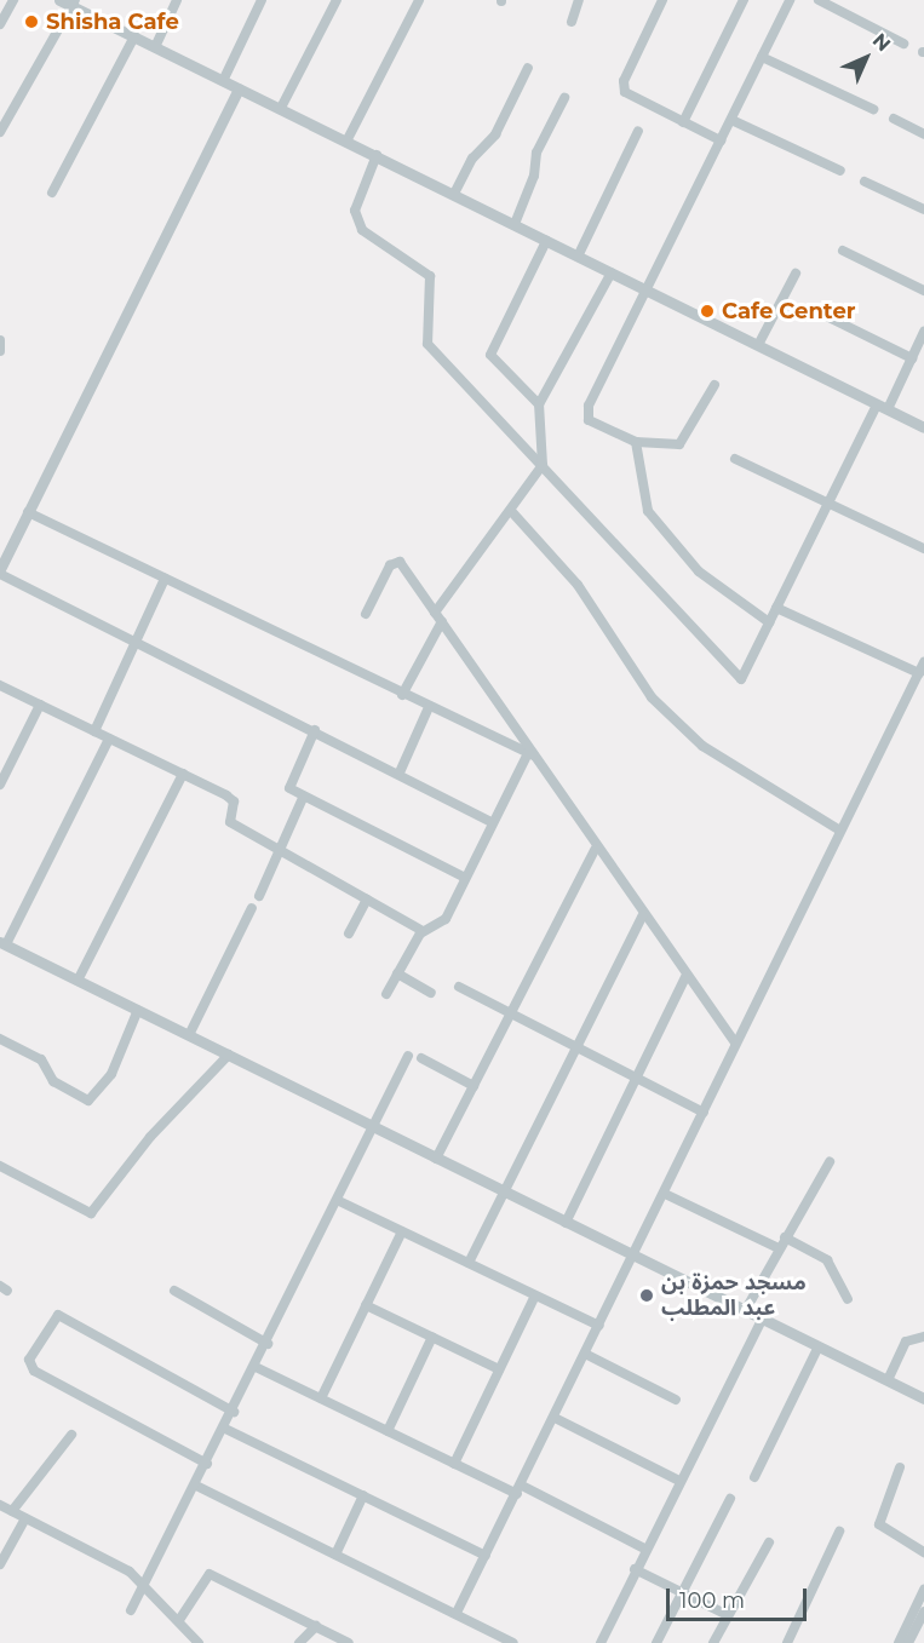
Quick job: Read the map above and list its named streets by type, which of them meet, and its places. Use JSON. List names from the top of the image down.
{
  "places": ["Shisha Cafe", "Cafe Center", "مسجد حمزة بن عبد المطلب"],
  "scale_bar": "100 m",
  "north": "top right"
}
